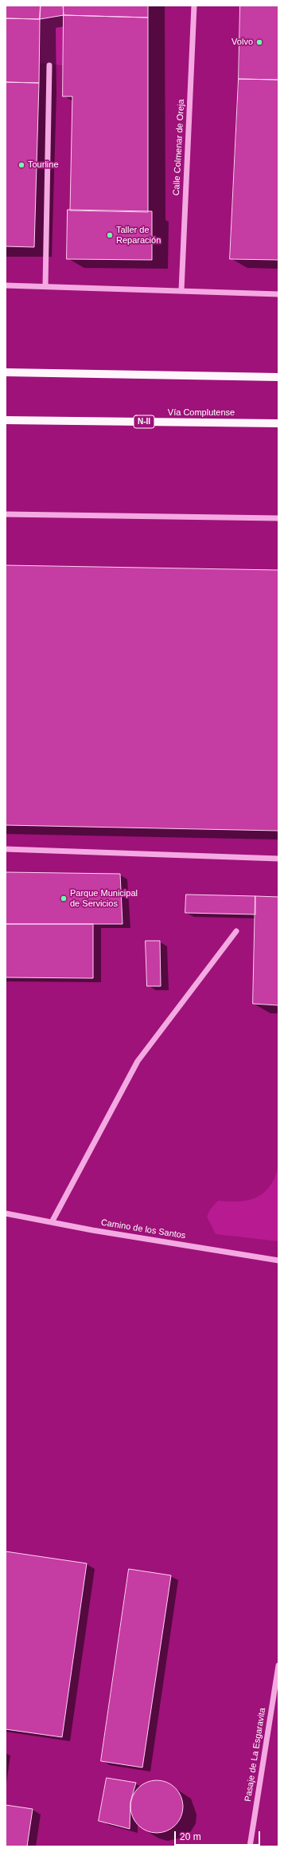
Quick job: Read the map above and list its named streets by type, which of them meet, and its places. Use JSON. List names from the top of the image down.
{
  "streets": {
    "main road": ["Vía Complutense", "N-II"],
    "street": ["Calle Colmenar de Oreja", "Camino de los Santos", "Pasaje de La Esgaravita"]
  },
  "places": [
    "Volvo",
    "Tourline",
    "Taller de Reparación",
    "Parque Municipal de Servicios"
  ],
  "scale_bar": "20 m"
}
